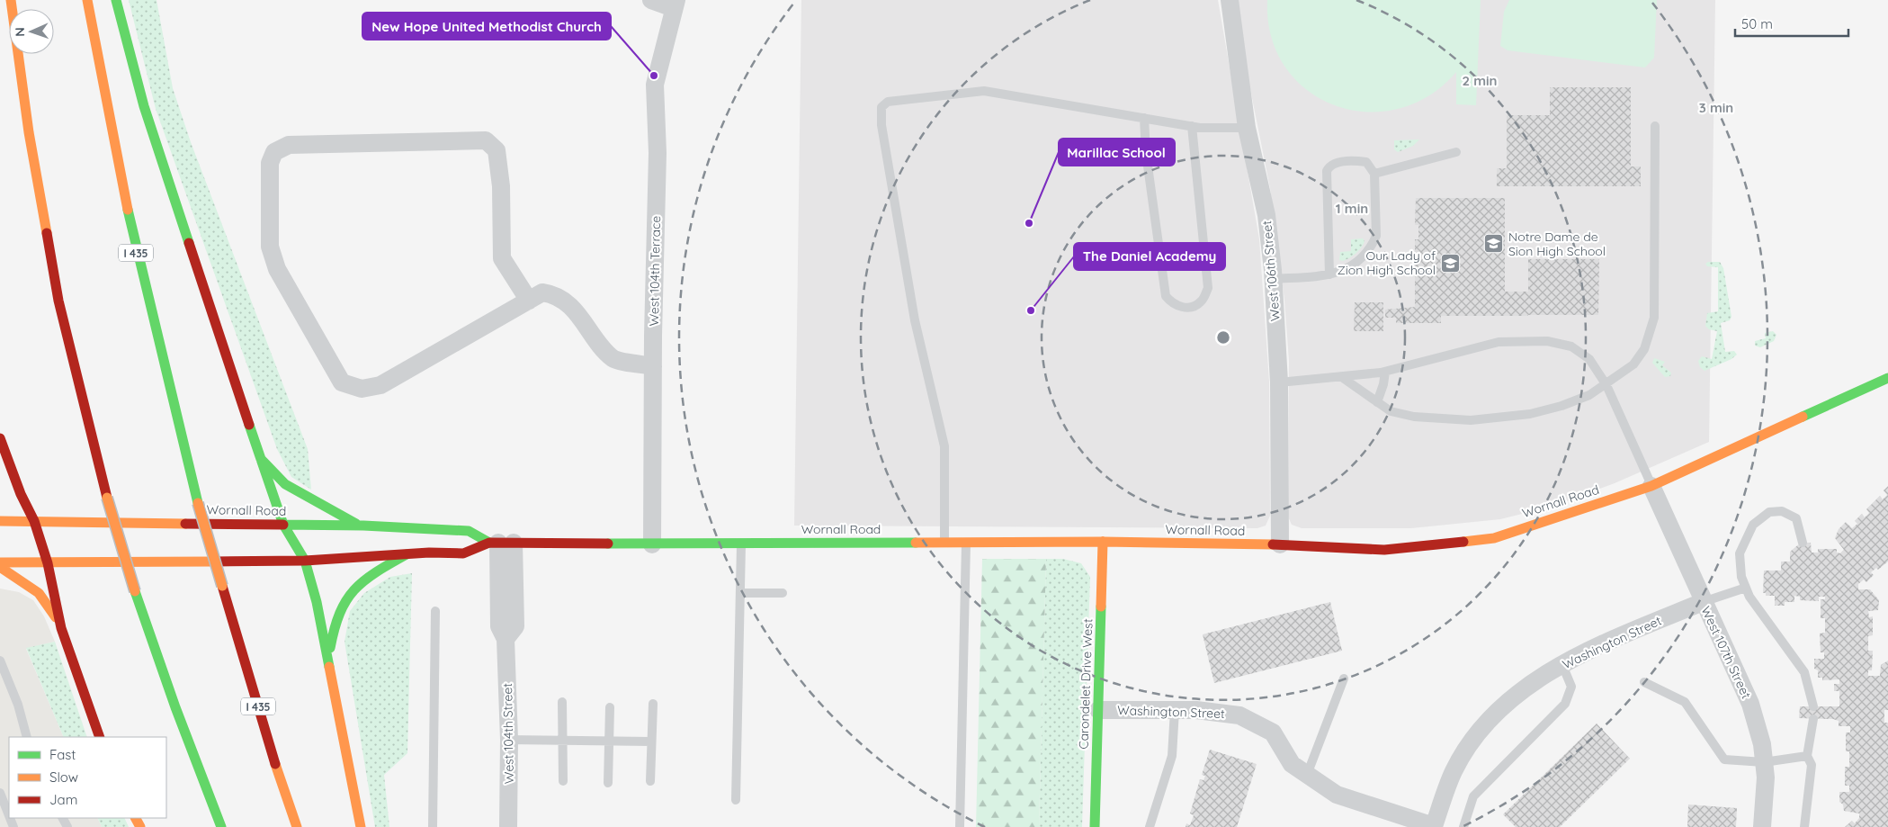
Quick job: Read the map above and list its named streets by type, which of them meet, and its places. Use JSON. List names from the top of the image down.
{
  "streets": {
    "main road": ["I 435", "Wornall Road", "Carondelet Drive West"],
    "street": [
      "West 104th Terrace",
      "West 106th Street",
      "Washington Street",
      "West 107th Street",
      "West 104th Street"
    ]
  },
  "crossings": [
    ["West 104th Terrace", "Wornall Road"],
    ["West 106th Street", "Wornall Road"],
    ["Wornall Road", "West 107th Street"],
    ["Wornall Road", "Carondelet Drive West"],
    ["Wornall Road", "West 104th Street"],
    ["Washington Street", "West 107th Street"],
    ["Washington Street", "Carondelet Drive West"]
  ],
  "places": {
    "other": ["New Hope United Methodist Church", "Marillac School", "The Daniel Academy"],
    "school or university": ["Notre Dame de Sion High School", "Our Lady of Zion High School"]
  },
  "legend": ["Fast", "Slow", "Jam"],
  "scale_bar": "50 m",
  "north": "left",
  "rings": ["2 min", "3 min", "1 min"]
}
